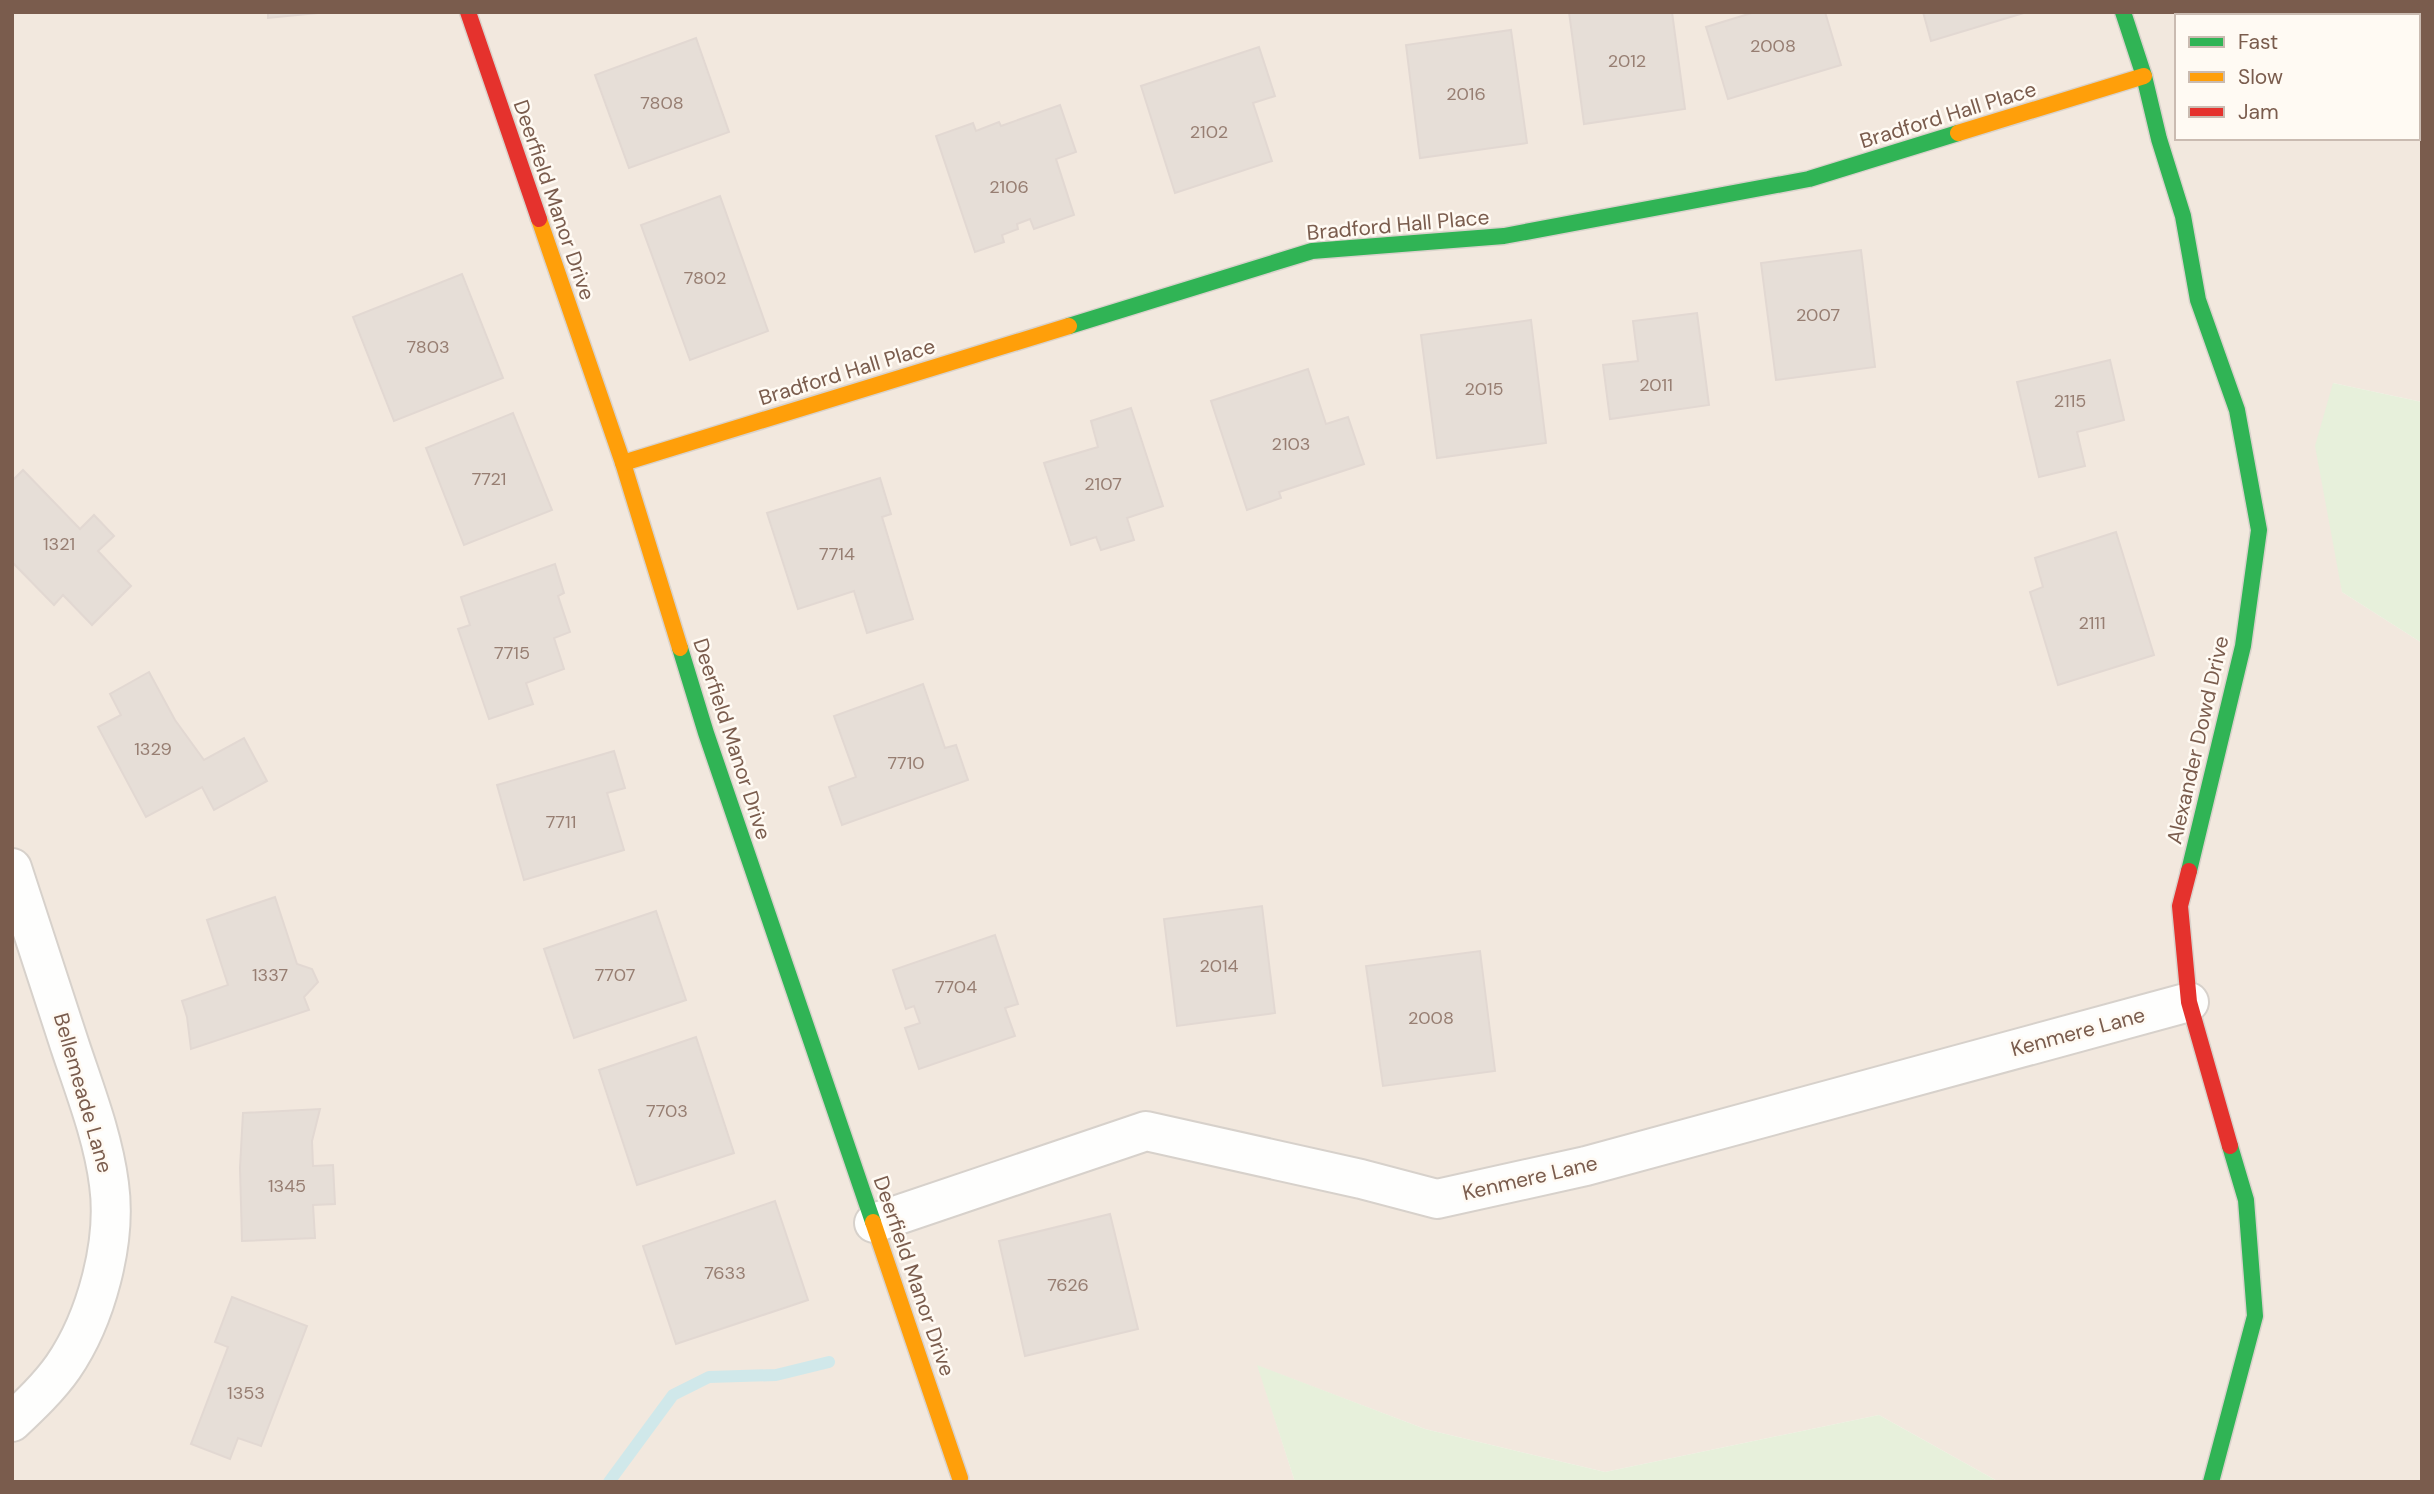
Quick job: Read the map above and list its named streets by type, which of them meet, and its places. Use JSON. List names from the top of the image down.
{
  "streets": {
    "street": [
      "Bradford Hall Place",
      "Deerfield Manor Drive",
      "Alexander Dowd Drive",
      "Kenmere Lane",
      "Bellemeade Lane"
    ]
  },
  "crossings": [
    ["Bradford Hall Place", "Deerfield Manor Drive"],
    ["Bradford Hall Place", "Alexander Dowd Drive"],
    ["Deerfield Manor Drive", "Kenmere Lane"],
    ["Alexander Dowd Drive", "Kenmere Lane"]
  ],
  "house_numbers": [
    "2008",
    "2012",
    "2016",
    "7808",
    "2102",
    "2106",
    "7802",
    "2007",
    "7803",
    "2011",
    "2015",
    "2115",
    "2103",
    "7721",
    "2107",
    "1321",
    "7714",
    "2111",
    "7715",
    "1329",
    "7710",
    "7711",
    "2014",
    "1337",
    "7707",
    "7704",
    "2008",
    "7703",
    "1345",
    "7633",
    "7626",
    "1353"
  ],
  "legend": ["Fast", "Slow", "Jam"]
}
